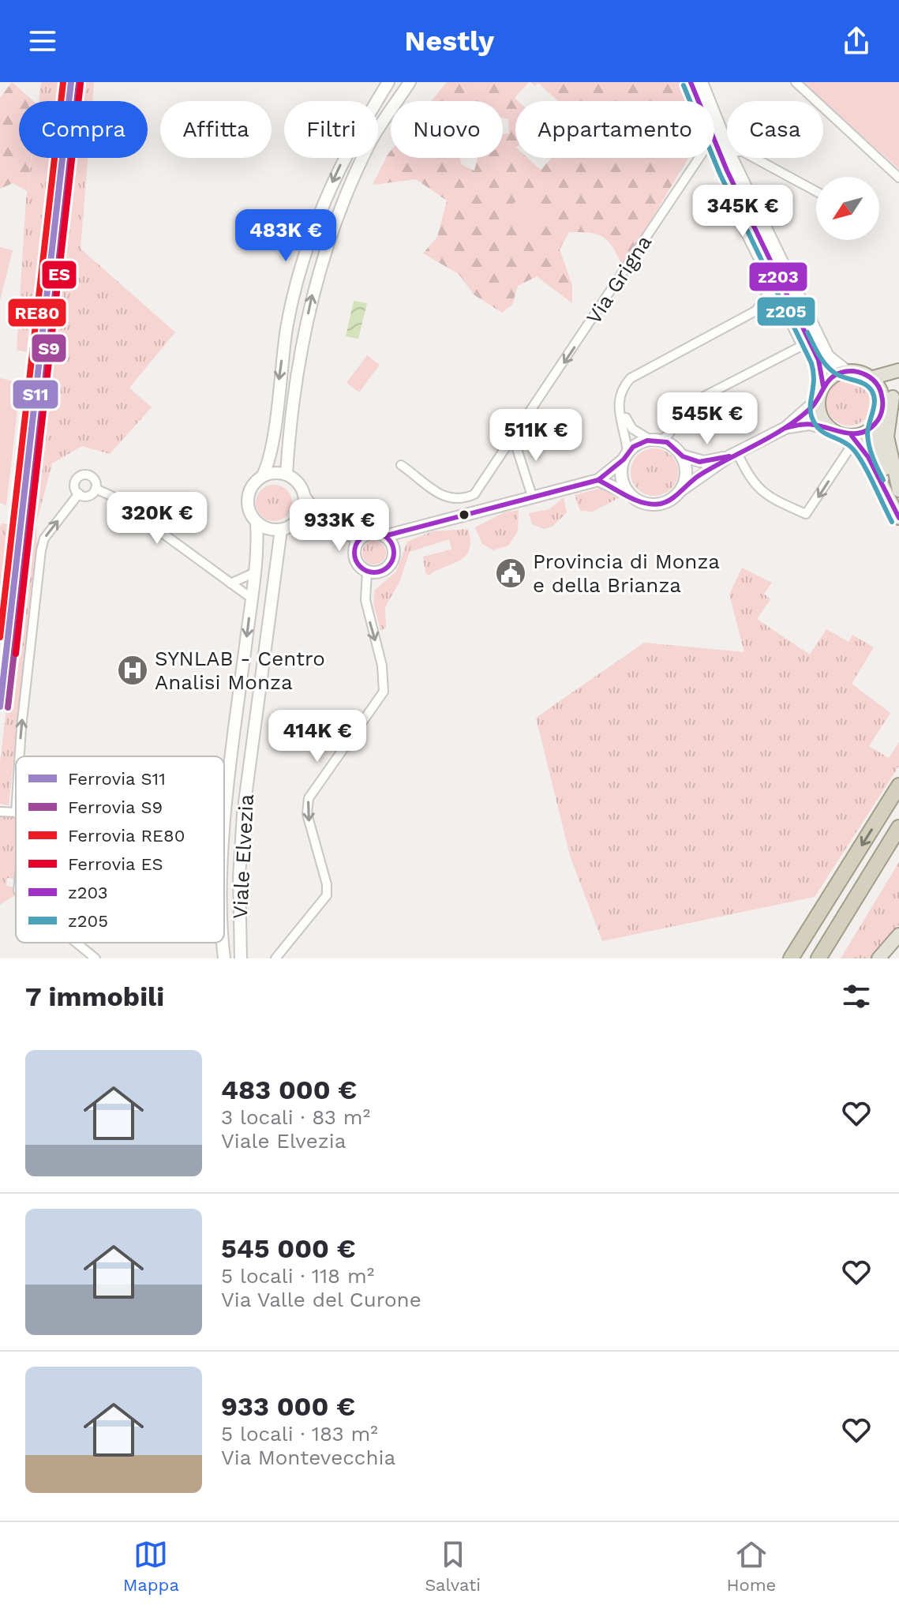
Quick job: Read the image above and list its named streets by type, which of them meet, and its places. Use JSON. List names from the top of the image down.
{
  "streets": {
    "main road": ["Viale Elvezia"],
    "street": ["Via Grigna"]
  },
  "one_way": ["Via Grigna"],
  "places": {
    "public building": ["Provincia di Monza e della Brianza"],
    "hospital": ["SYNLAB - Centro Analisi Monza"]
  },
  "lines": [
    "rail line S11",
    "rail line RE80",
    "transit line z203",
    "rail line S9",
    "rail line ES",
    "transit line z205"
  ],
  "legend": [
    "Ferrovia S11",
    "Ferrovia S9",
    "Ferrovia RE80",
    "Ferrovia ES",
    "z203",
    "z205"
  ],
  "north": "bottom left",
  "page": {
    "header": "Nestly",
    "chip": [
      "Compra",
      "Affitta",
      "Filtri",
      "Nuovo",
      "Appartamento",
      "Casa"
    ],
    "price": [
      "345K €",
      "483K €",
      "545K €",
      "511K €",
      "320K €",
      "933K €",
      "414K €"
    ],
    "heading": "7 immobili",
    "list": [
      {
        "name": "483 000 €",
        "note": "3 locali · 83 m² · Viale Elvezia"
      },
      {
        "name": "545 000 €",
        "note": "5 locali · 118 m² · Via Valle del Curone"
      },
      {
        "name": "933 000 €",
        "note": "5 locali · 183 m² · Via Montevecchia"
      }
    ],
    "tabs": ["Mappa", "Salvati", "Home"]
  }
}
